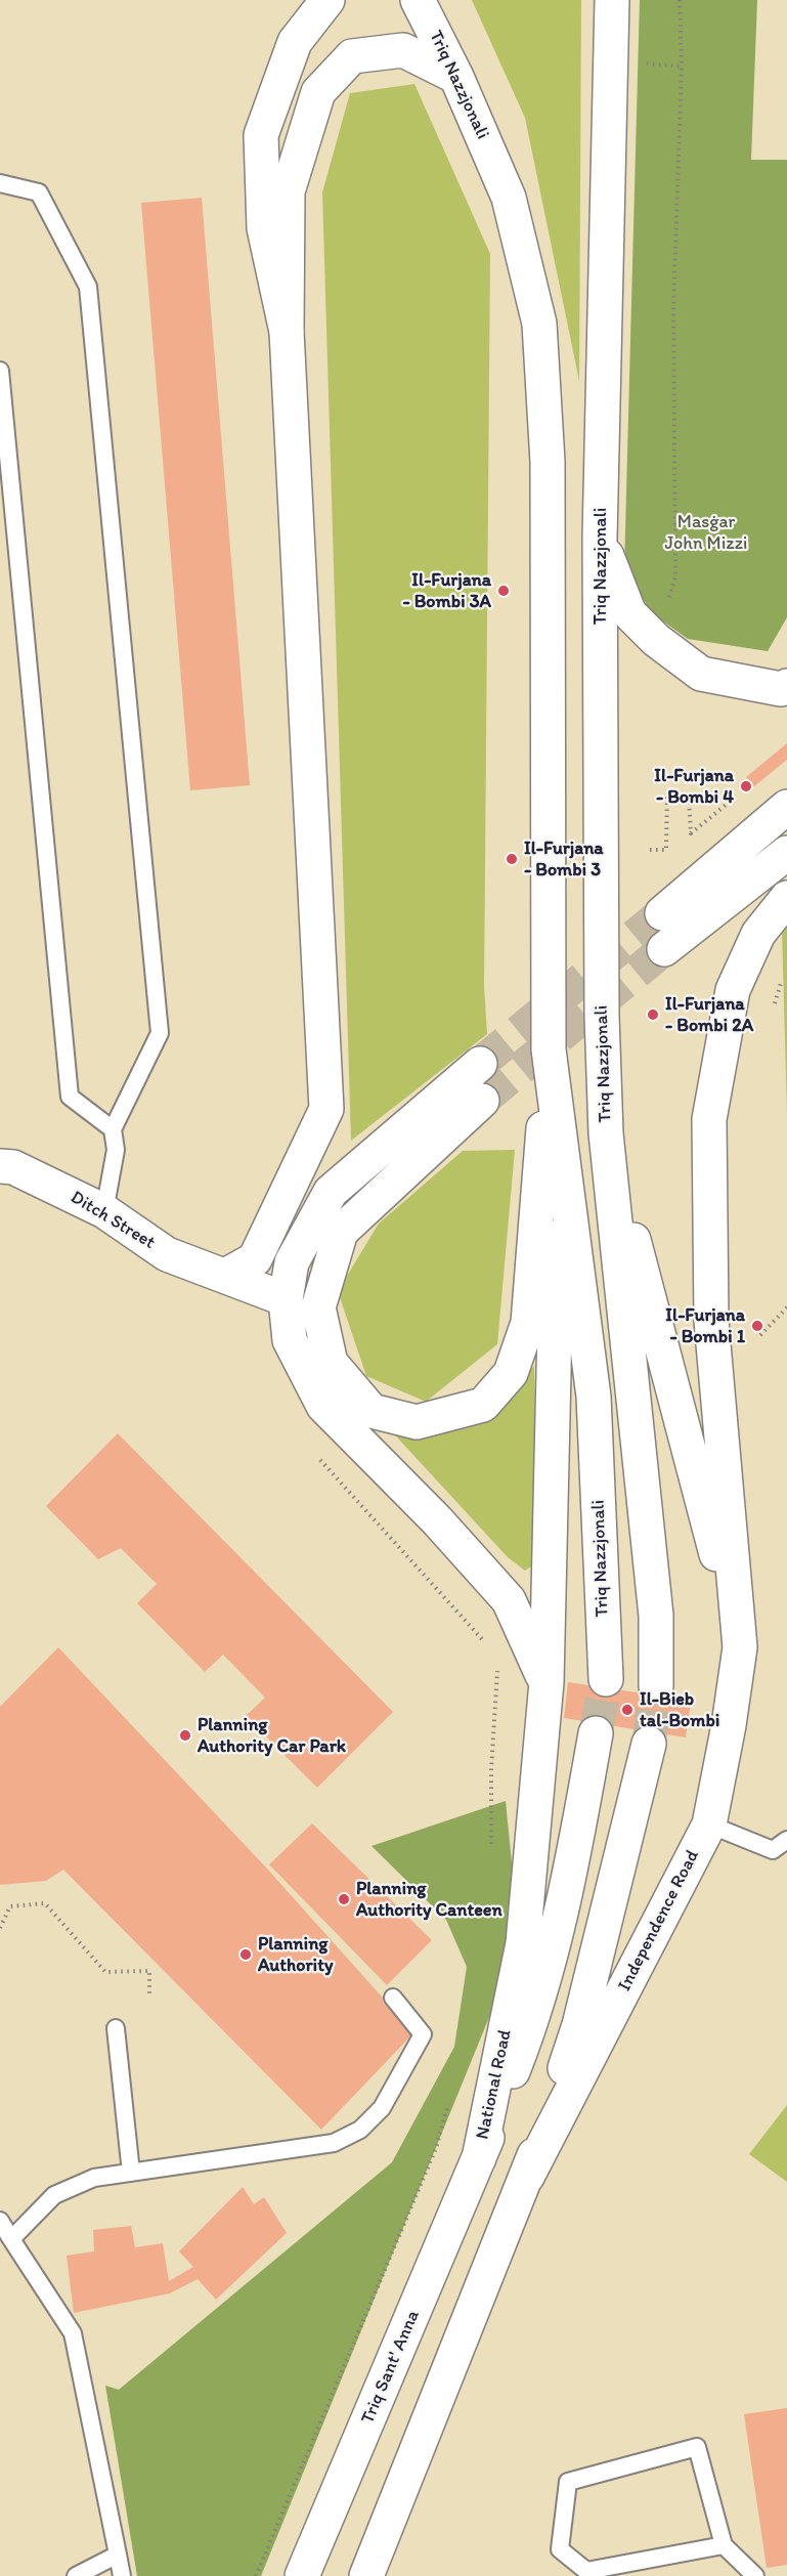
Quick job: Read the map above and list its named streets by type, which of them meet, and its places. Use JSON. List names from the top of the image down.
{
  "streets": {
    "main road": [
      "Triq Nazzjonali",
      "Ditch Street",
      "Independence Road",
      "National Road",
      "Triq Sant' Anna"
    ]
  },
  "crossings": [
    ["Triq Nazzjonali", "Independence Road"],
    ["National Road", "Triq Sant' Anna"]
  ],
  "parks": ["Masġar John Mizzi"],
  "places": [
    "Il-Furjana - Bombi 3A",
    "Il-Furjana - Bombi 4",
    "Il-Furjana - Bombi 3",
    "Il-Furjana - Bombi 2A",
    "Il-Furjana - Bombi 1",
    "Il-Bieb tal-Bombi",
    "Planning Authority Car Park",
    "Planning Authority Canteen",
    "Planning Authority"
  ]
}
